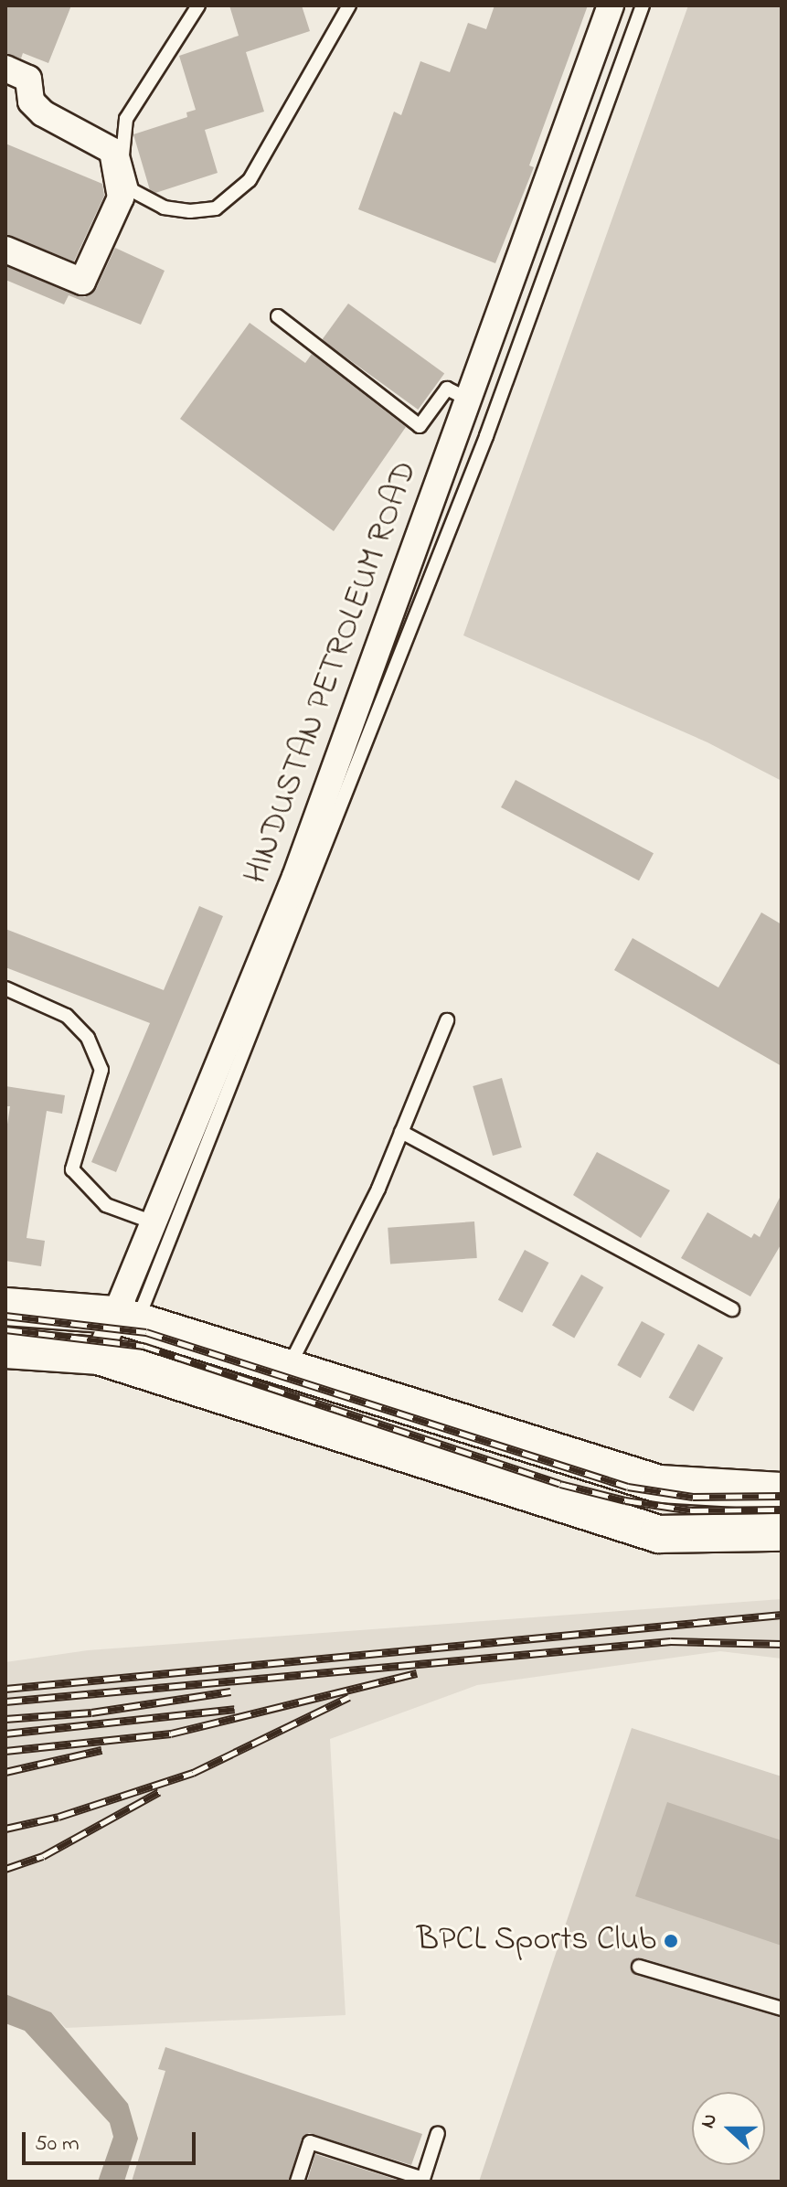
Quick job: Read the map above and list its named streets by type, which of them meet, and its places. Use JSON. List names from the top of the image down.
{
  "streets": {
    "street": ["HINDUSTAN PETROLEUM ROAD"]
  },
  "places": ["BPCL Sports Club"],
  "scale_bar": "50 m",
  "north": "left"
}
